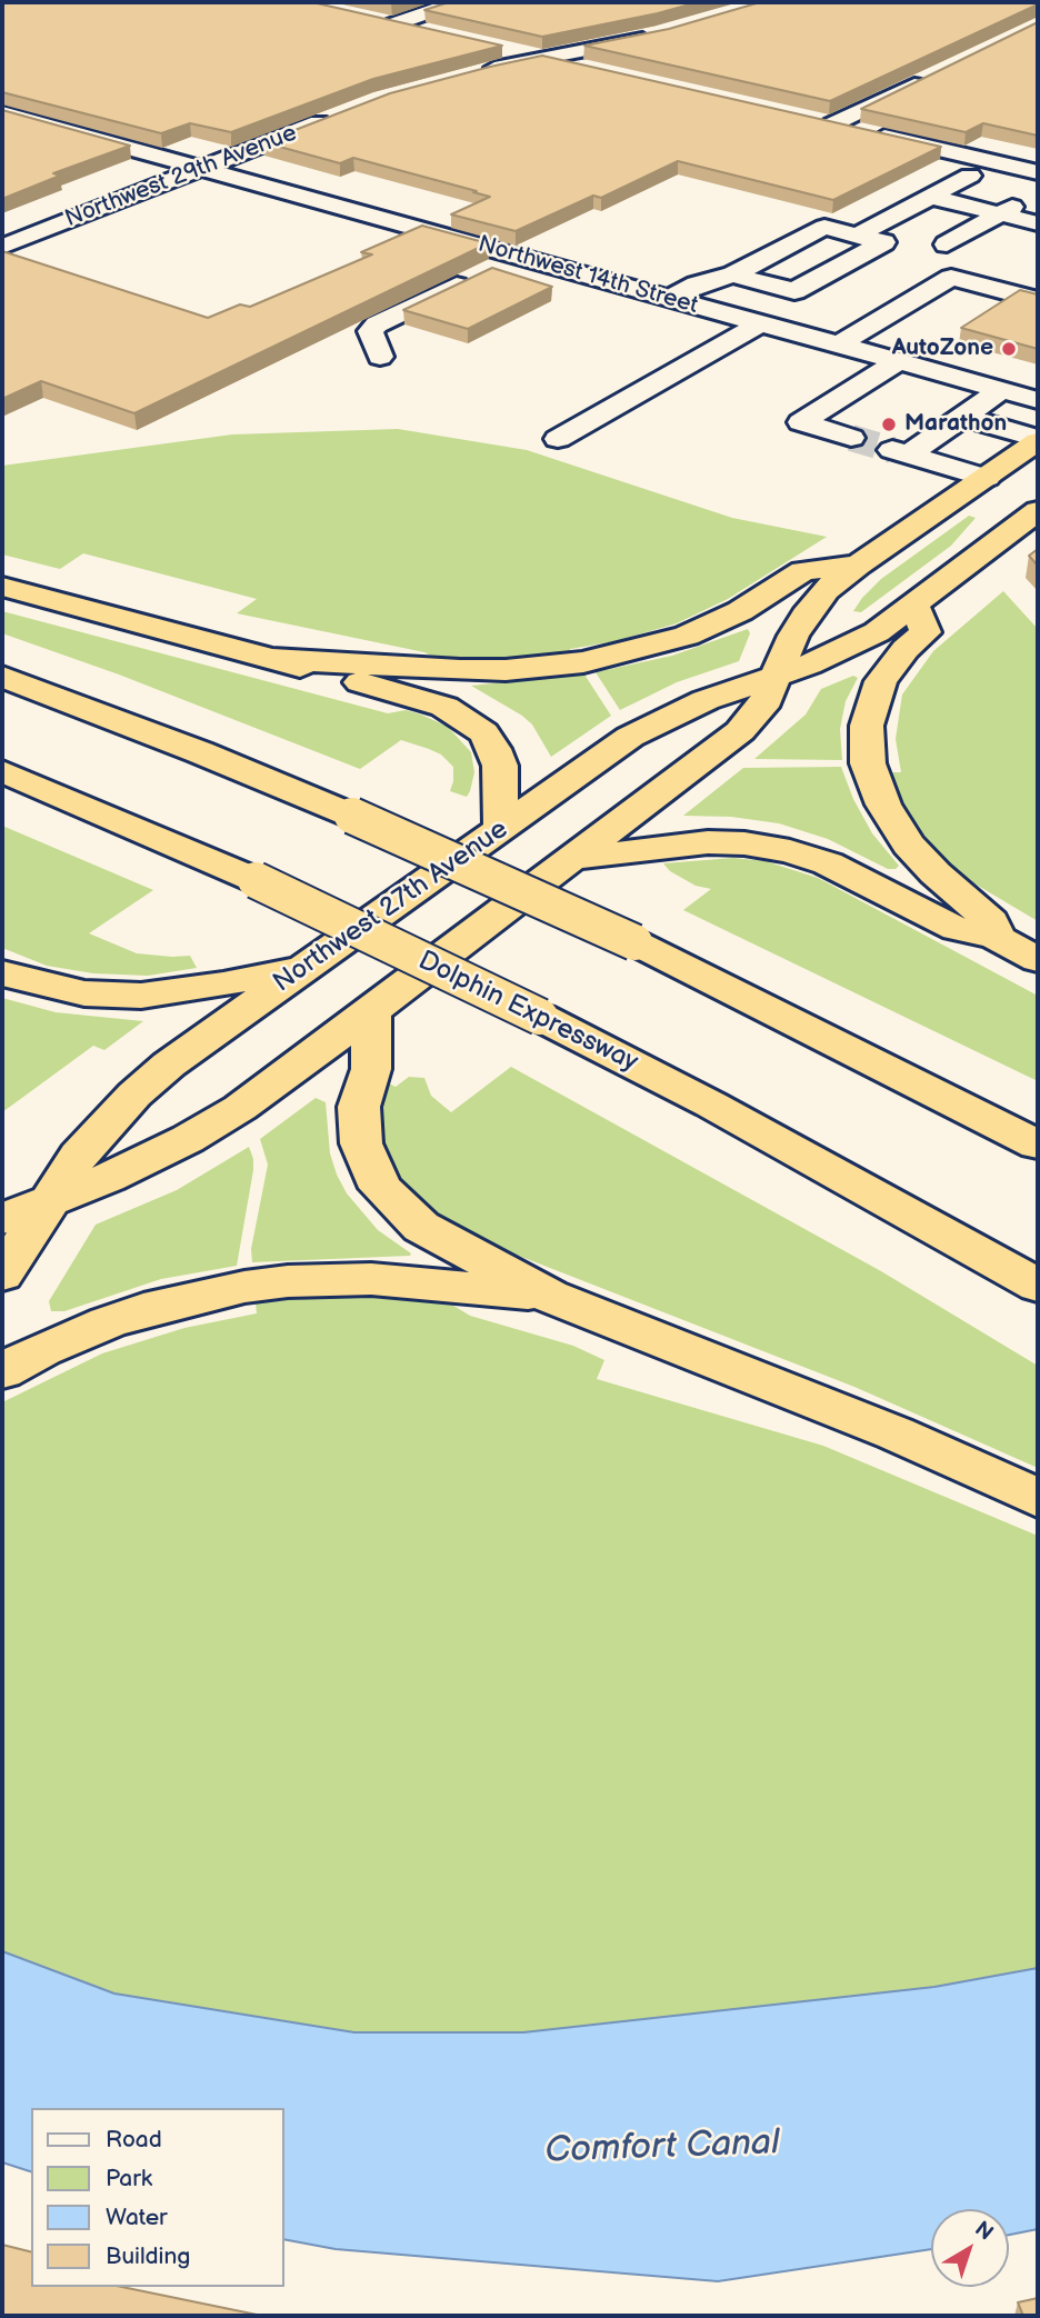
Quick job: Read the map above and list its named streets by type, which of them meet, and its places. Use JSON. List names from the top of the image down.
{
  "streets": {
    "highway": ["Northwest 27th Avenue", "Dolphin Expressway"],
    "street": ["Northwest 29th Avenue", "Northwest 14th Street"]
  },
  "crossings": [
    ["Northwest 29th Avenue", "Northwest 14th Street"]
  ],
  "water": ["Comfort Canal"],
  "places": ["AutoZone", "Marathon"],
  "legend": [
    "Road",
    "Park",
    "Water",
    "Building"
  ],
  "north": "top right"
}
